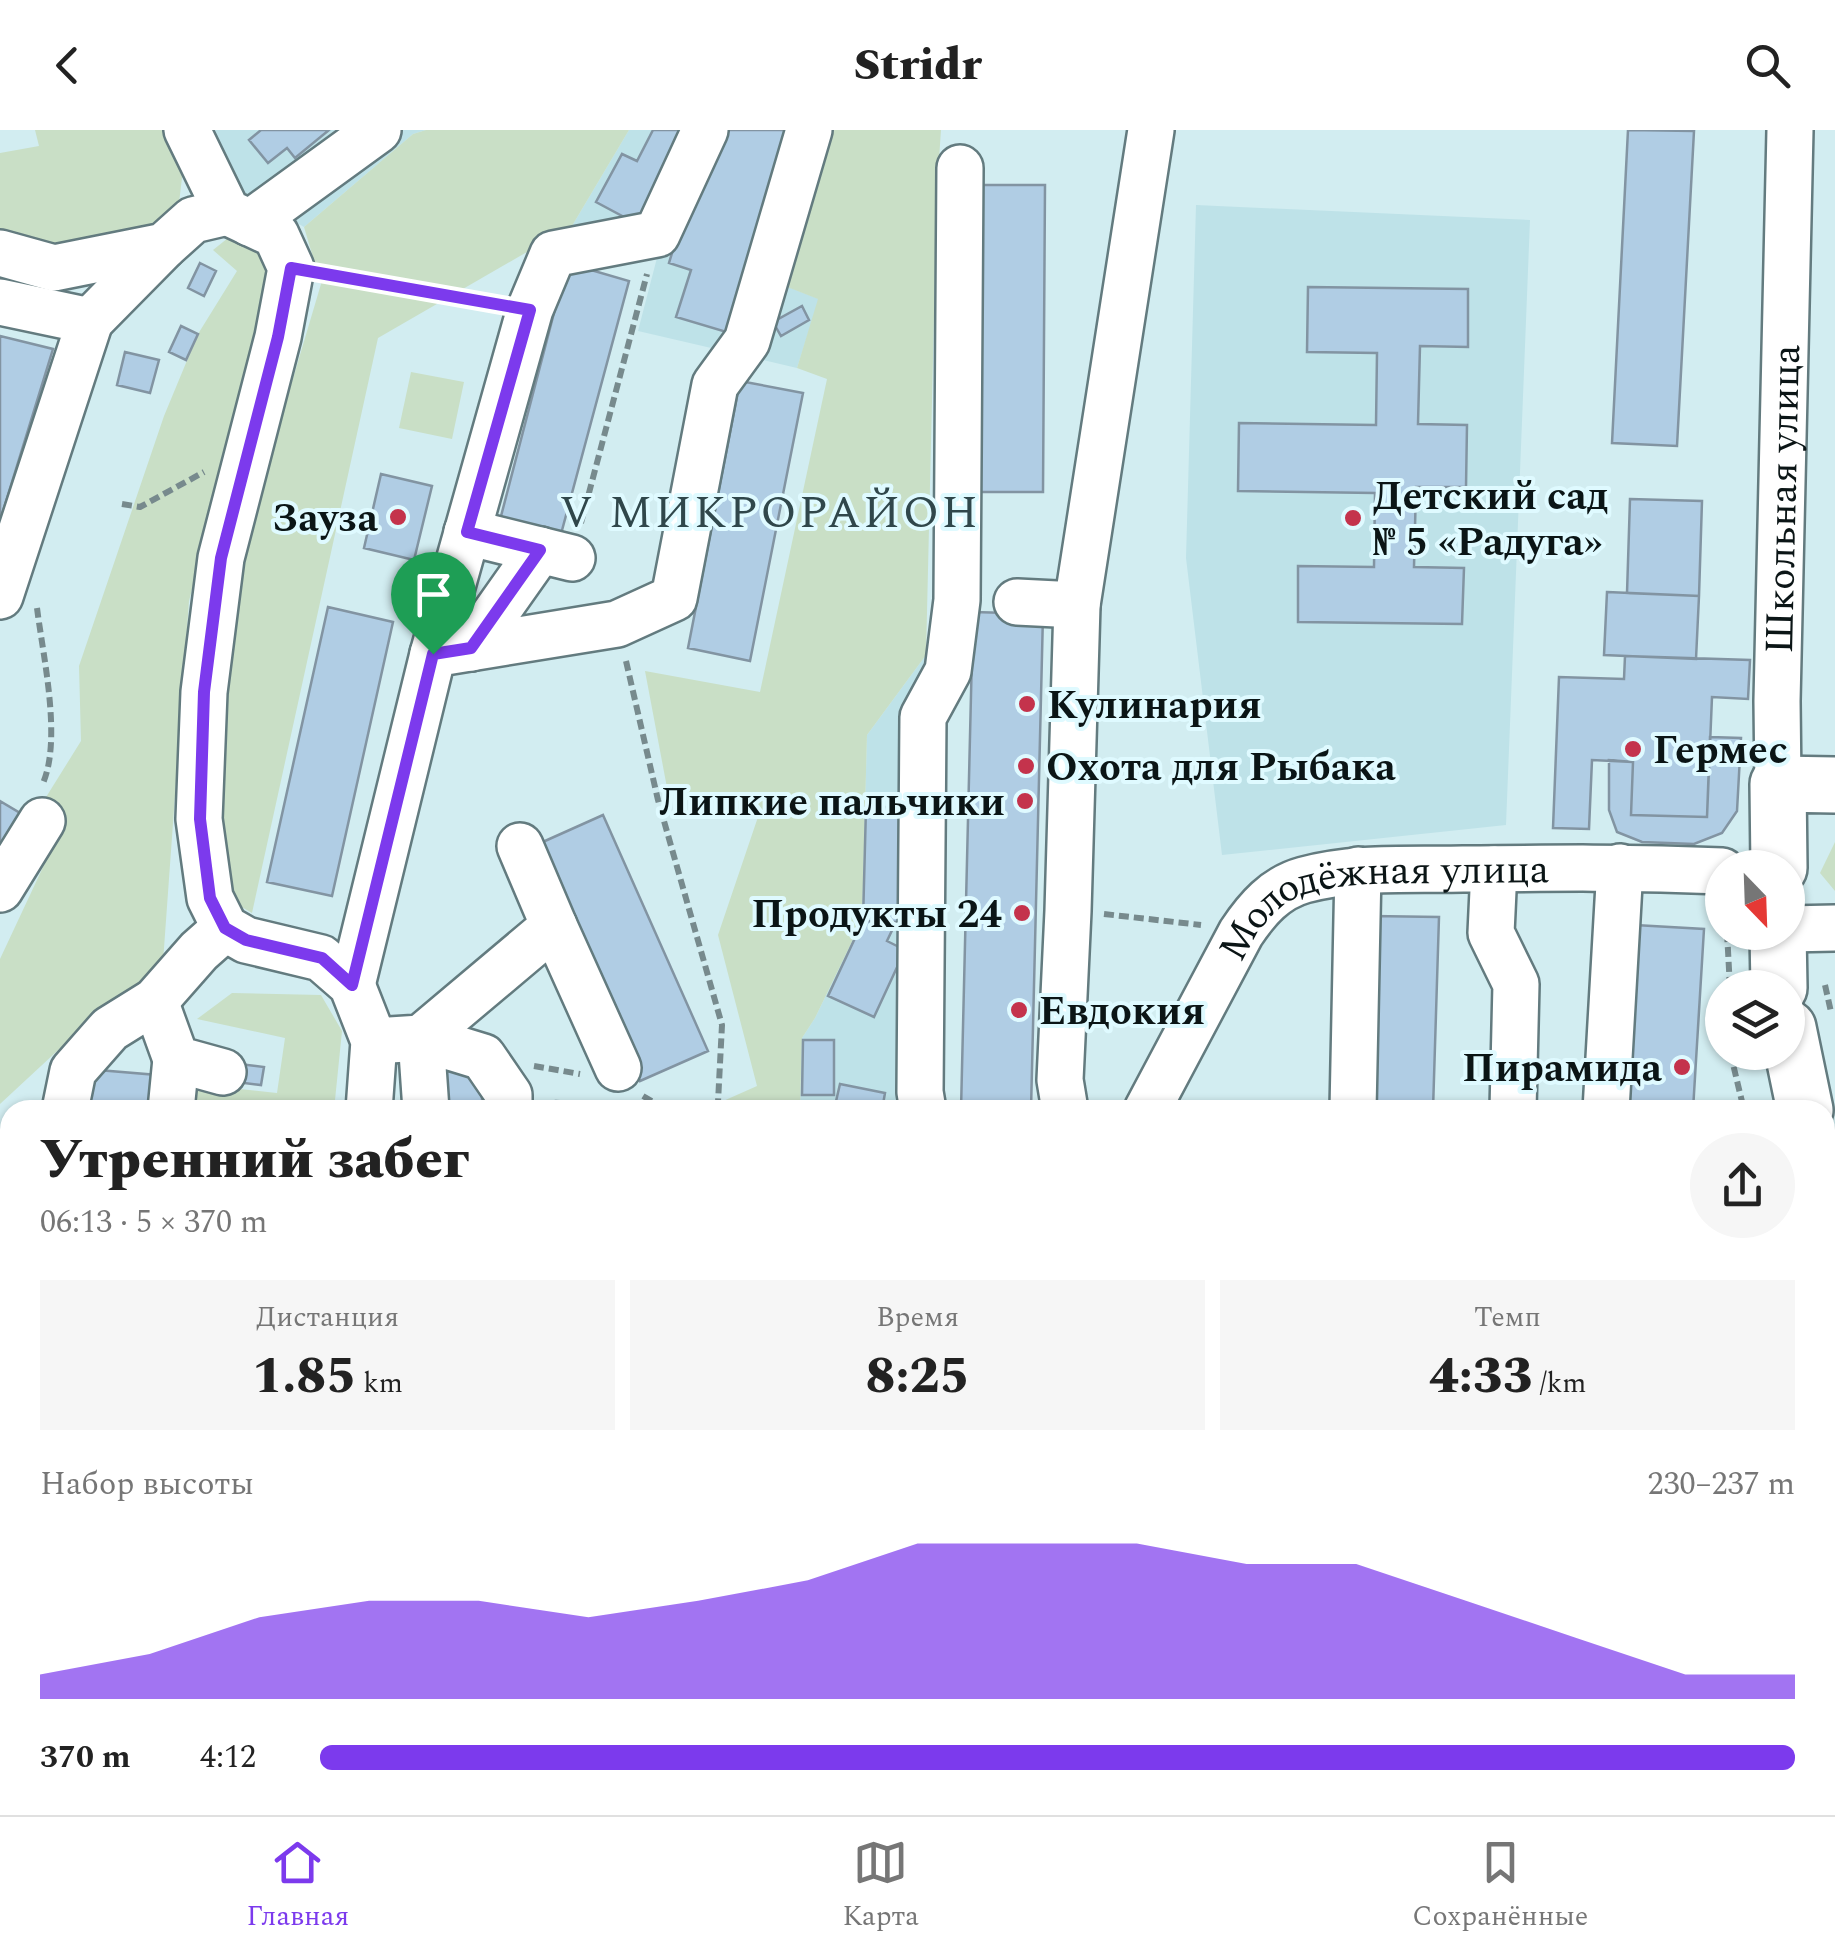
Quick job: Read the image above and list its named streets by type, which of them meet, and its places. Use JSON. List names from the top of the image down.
{
  "streets": {
    "main road": ["Школьная улица"],
    "street": ["Молодёжная улица"]
  },
  "districts": ["V МИКРОРАЙОН"],
  "places": [
    "Зауза",
    "Детский сад № 5 «Радуга»",
    "Кулинария",
    "Гермес",
    "Охота для Рыбака",
    "Липкие пальчики",
    "Продукты 24",
    "Евдокия",
    "Пирамида"
  ],
  "north": "bottom right",
  "page": {
    "header": "Stridr",
    "heading": ["Утренний забег", "06:13 · 5 × 370 m"],
    "stats": [
      ["Дистанция", "1.85 km"],
      ["Время", "8:25"],
      ["Темп", "4:33 /km"]
    ],
    "chart": ["Набор высоты", "230–237 m"],
    "list": [
      {
        "name": "370 m",
        "note": "4:12"
      }
    ],
    "tabs": ["Главная", "Карта", "Сохранённые"]
  }
}
